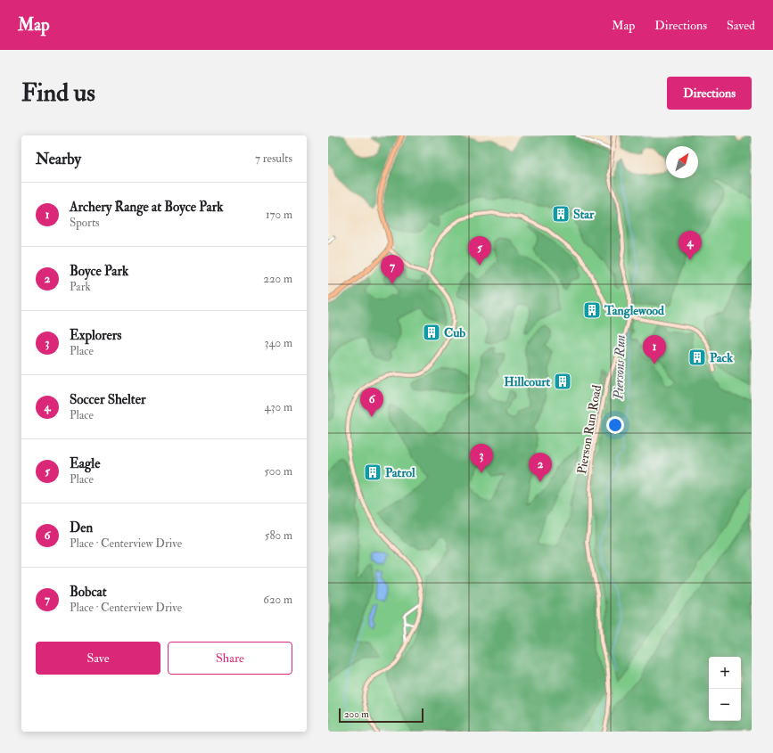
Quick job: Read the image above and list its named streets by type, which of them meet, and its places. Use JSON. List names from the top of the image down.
{
  "streets": {
    "street": ["Pierson Run Road"]
  },
  "water": ["Piersons Run"],
  "places": {
    "building": [
      "Star",
      "Tanglewood",
      "Cub",
      "Pack",
      "Hillcourt",
      "Patrol"
    ]
  },
  "scale_bar": "200 m",
  "north": "top right",
  "page": {
    "header": "Map",
    "nav": ["Map", "Directions", "Saved"],
    "buttons": [
      "Directions",
      ["Save", "Share"]
    ],
    "title": "Find us",
    "heading": ["Nearby", "7 results"],
    "list": [
      {
        "mark": "1",
        "name": "Archery Range at Boyce Park",
        "note": "Sports",
        "value": "170 m"
      },
      {
        "mark": "2",
        "name": "Boyce Park",
        "note": "Park",
        "value": "220 m"
      },
      {
        "mark": "3",
        "name": "Explorers",
        "note": "Place",
        "value": "340 m"
      },
      {
        "mark": "4",
        "name": "Soccer Shelter",
        "note": "Place",
        "value": "430 m"
      },
      {
        "mark": "5",
        "name": "Eagle",
        "note": "Place",
        "value": "500 m"
      },
      {
        "mark": "6",
        "name": "Den",
        "note": "Place · Centerview Drive",
        "value": "580 m"
      },
      {
        "mark": "7",
        "name": "Bobcat",
        "note": "Place · Centerview Drive",
        "value": "620 m"
      }
    ],
    "pins": [
      "4",
      "5",
      "7",
      "1",
      "6",
      "3",
      "2"
    ],
    "map_buttons": ["+", "−"],
    "scale": "200 m"
  }
}
